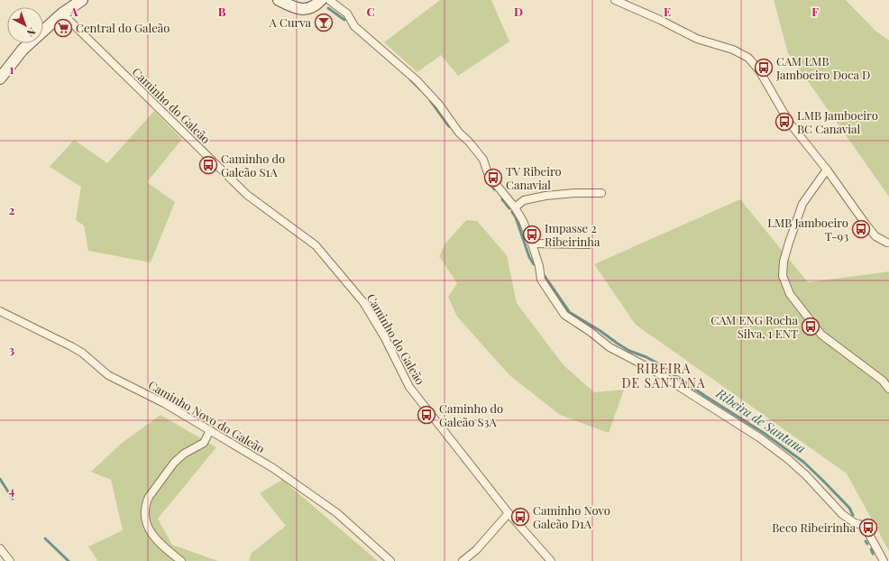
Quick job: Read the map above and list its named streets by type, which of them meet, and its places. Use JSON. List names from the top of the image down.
{
  "streets": {
    "street": ["Caminho do Galeão", "Caminho Novo do Galeão"]
  },
  "districts": ["RIBEIRA DE SANTANA"],
  "water": ["Ribeira de Santana"],
  "places": {
    "bar": ["A Curva"],
    "supermarket": ["Central do Galeão"],
    "bus stop": [
      "CAM LMB Jamboeiro Doca D",
      "LMB Jamboeiro BC Canavial",
      "Caminho do Galeão S1A",
      "TV Ribeiro Canavial",
      "LMB Jamboeiro T-93",
      "Impasse 2 Ribeirinha",
      "CAM ENG Rocha Silva, 1 ENT",
      "Caminho do Galeão S3A",
      "Caminho Novo Galeão D1A",
      "Beco Ribeirinha"
    ]
  },
  "north": "bottom right",
  "grid": {
    "columns": [
      "A",
      "B",
      "C",
      "D",
      "E",
      "F"
    ],
    "rows": [
      "1",
      "2",
      "3",
      "4"
    ]
  }
}
